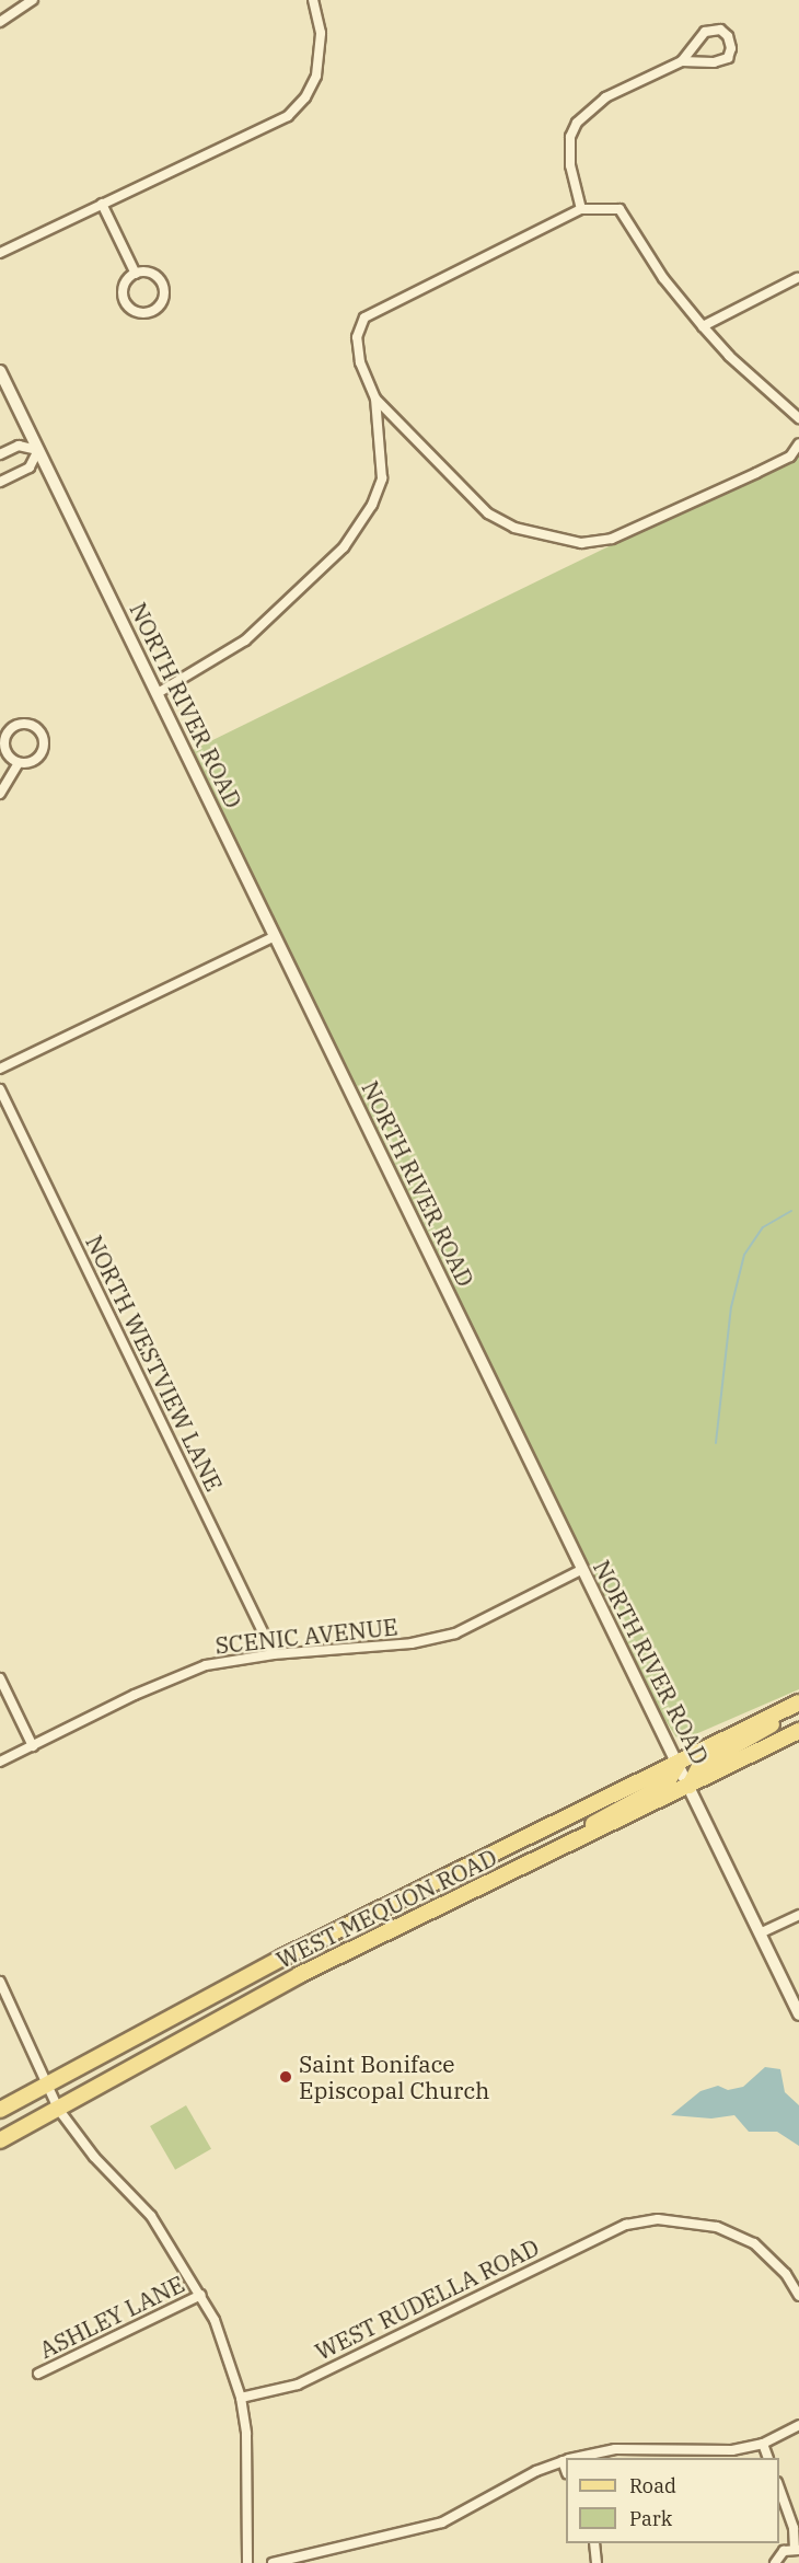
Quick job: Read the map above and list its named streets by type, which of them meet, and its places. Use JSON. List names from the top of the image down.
{
  "streets": {
    "main road": ["WEST MEQUON ROAD"],
    "street": [
      "NORTH RIVER ROAD",
      "NORTH WESTVIEW LANE",
      "SCENIC AVENUE",
      "WEST RUDELLA ROAD",
      "ASHLEY LANE"
    ]
  },
  "crossings": [
    ["NORTH RIVER ROAD", "SCENIC AVENUE"],
    ["NORTH RIVER ROAD", "WEST MEQUON ROAD"],
    ["NORTH WESTVIEW LANE", "SCENIC AVENUE"]
  ],
  "places": ["Saint Boniface Episcopal Church"],
  "legend": ["Road", "Park"]
}
